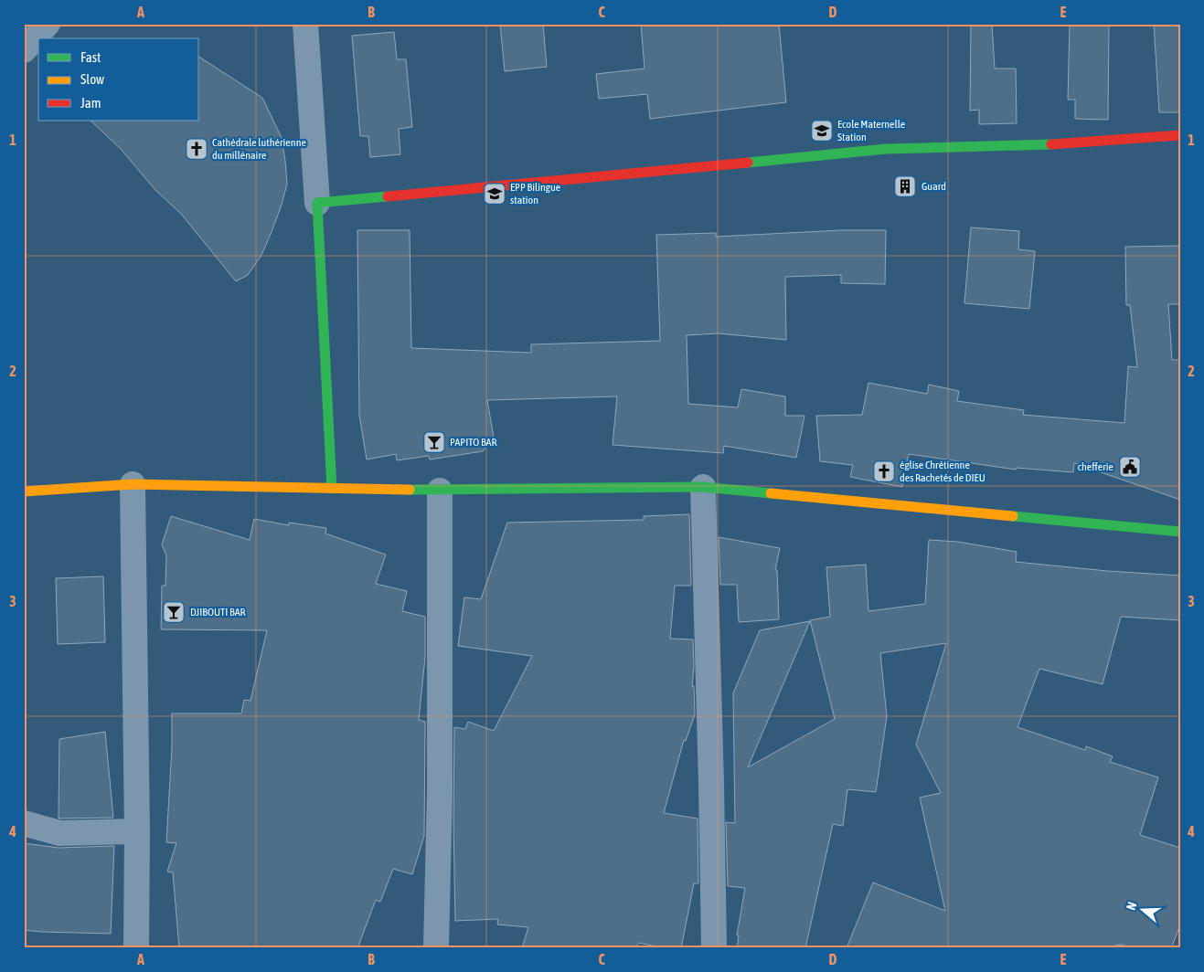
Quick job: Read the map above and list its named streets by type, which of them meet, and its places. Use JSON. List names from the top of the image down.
{
  "places": {
    "school or university": ["Ecole Maternelle Station", "EPP Bilingue station"],
    "church": ["Cathédrale luthérienne du millénaire", "église Chrétienne des Rachetés de DIEU"],
    "building": ["Guard"],
    "bar": ["PAPITO BAR", "DJIBOUTI BAR"],
    "public building": ["chefferie"]
  },
  "legend": ["Fast", "Slow", "Jam"],
  "north": "left",
  "grid": {
    "columns": [
      "A",
      "B",
      "C",
      "D",
      "E"
    ],
    "rows": [
      "1",
      "2",
      "3",
      "4"
    ]
  }
}
